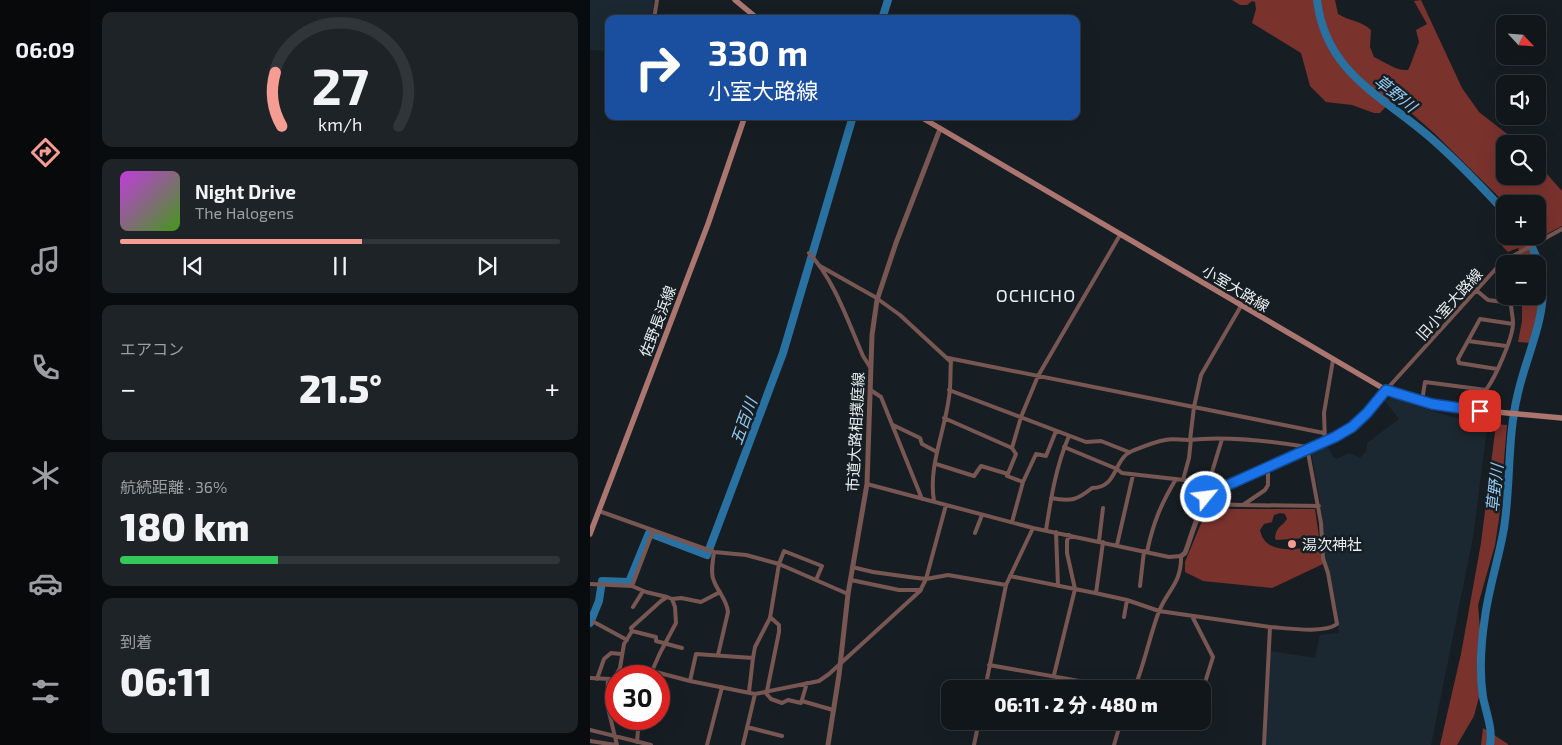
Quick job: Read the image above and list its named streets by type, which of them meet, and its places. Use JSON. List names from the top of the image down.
{
  "streets": {
    "main road": ["小室大路線", "佐野長浜線"],
    "street": ["旧小室大路線", "市道大路相撲庭線"]
  },
  "crossings": [
    ["小室大路線", "旧小室大路線"],
    ["小室大路線", "市道大路相撲庭線"]
  ],
  "districts": ["OCHICHO"],
  "water": ["草野川", "五百川"],
  "places": ["湯次神社"],
  "north": "bottom right",
  "page": {
    "tabs": "06:09",
    "map_buttons": ["+", "−"],
    "turn": ["330 m", "小室大路線"],
    "song": ["Night Drive", "The Halogens"],
    "tile": [
      "エアコン",
      ["航続距離 · 36%", "180 km"],
      ["到着", "06:11"]
    ],
    "heat": ["−", "21.5°", "+"],
    "limit": "30",
    "trip": "06:11 · 2 分 · 480 m",
    "gauge": ["27", "km/h"]
  }
}
